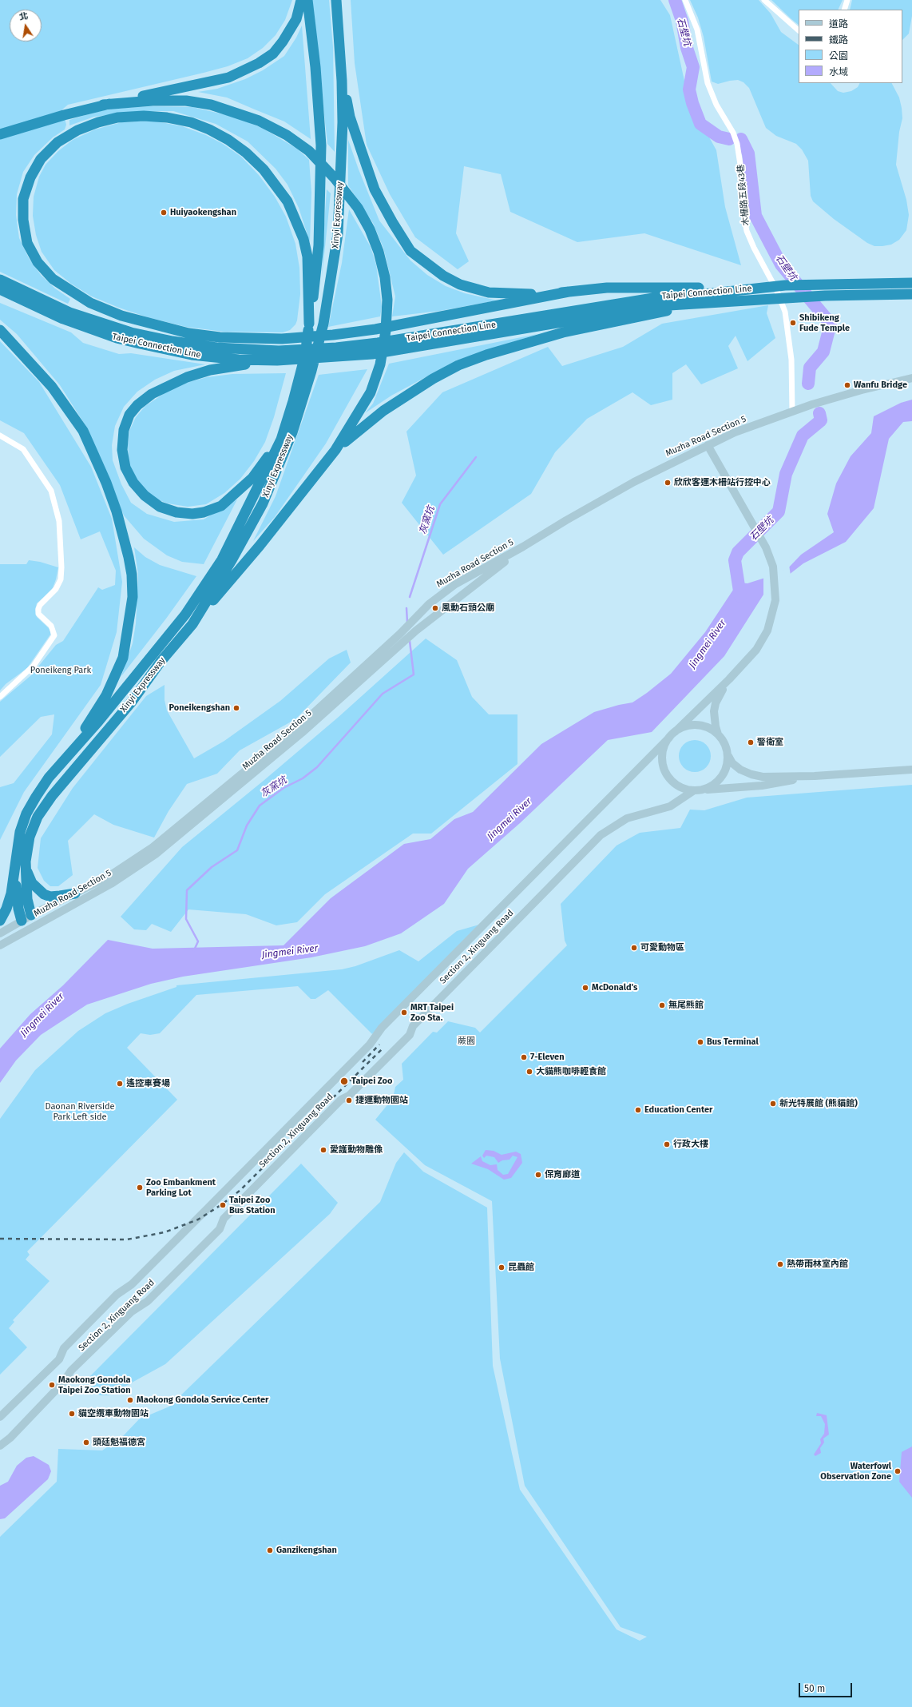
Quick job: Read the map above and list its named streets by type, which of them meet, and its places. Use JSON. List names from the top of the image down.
{
  "streets": {
    "highway": ["Xinyi Expressway", "Taipei Connection Line"],
    "street": ["木柵路五段43巷", "Muzha Road Section 5", "Section 2, Xinguang Road"]
  },
  "crossings": [
    ["木柵路五段43巷", "Muzha Road Section 5"],
    ["Muzha Road Section 5", "Section 2, Xinguang Road"]
  ],
  "water": ["石壁坑", "灰窯坑", "Jingmei River"],
  "parks": ["Poneikeng Park", "蕨園", "Daonan Riverside Park Left side"],
  "places": [
    "Huiyaokengshan",
    "Shibikeng Fude Temple",
    "Wanfu Bridge",
    "欣欣客運木柵站行控中心",
    "風動石頭公廟",
    "Poneikengshan",
    "警衛室",
    "可愛動物區",
    "McDonald's",
    "無尾熊館",
    "MRT Taipei Zoo Sta.",
    "Bus Terminal",
    "7-Eleven",
    "大貓熊咖啡輕食館",
    "Taipei Zoo",
    "遙控車賽場",
    "捷運動物園站",
    "新光特展館 (熊貓館)",
    "Education Center",
    "行政大樓",
    "愛護動物雕像",
    "保育廊道",
    "Zoo Embankment Parking Lot",
    "Taipei Zoo Bus Station",
    "熱帶雨林室內館",
    "昆蟲館",
    "Maokong Gondola Taipei Zoo Station",
    "Maokong Gondola Service Center",
    "貓空纜車動物園站",
    "頭廷魁福德宮",
    "Waterfowl Observation Zone",
    "Ganzikengshan"
  ],
  "legend": [
    "道路",
    "鐵路",
    "公園",
    "水域"
  ],
  "scale_bar": "50 m",
  "north": "top"
}
